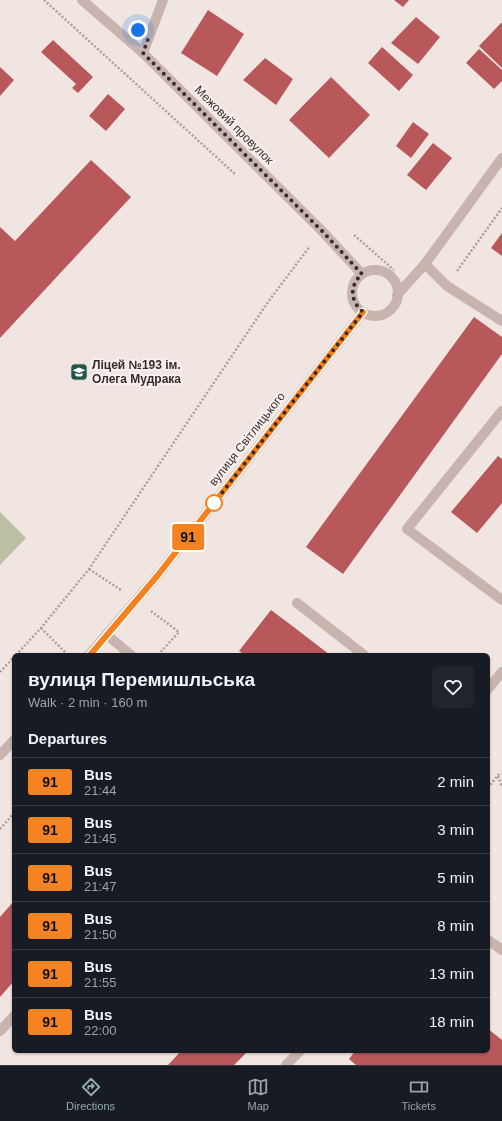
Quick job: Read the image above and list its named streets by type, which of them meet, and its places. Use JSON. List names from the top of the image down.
{
  "streets": {
    "street": ["Межовий провулок", "вулиця Світлицького"]
  },
  "crossings": [
    ["Межовий провулок", "вулиця Світлицького"]
  ],
  "places": {
    "school or university": ["Ліцей №193 ім. Олега Мудрака"]
  },
  "lines": ["bus line 91"],
  "page": {
    "on_map": "91",
    "heading": [
      ["вулиця Перемишльська", "Walk · 2 min · 160 m"],
      "Departures"
    ],
    "list": [
      {
        "mark": "91",
        "name": "Bus",
        "note": "21:44",
        "value": "2 min"
      },
      {
        "mark": "91",
        "name": "Bus",
        "note": "21:45",
        "value": "3 min"
      },
      {
        "mark": "91",
        "name": "Bus",
        "note": "21:47",
        "value": "5 min"
      },
      {
        "mark": "91",
        "name": "Bus",
        "note": "21:50",
        "value": "8 min"
      },
      {
        "mark": "91",
        "name": "Bus",
        "note": "21:55",
        "value": "13 min"
      },
      {
        "mark": "91",
        "name": "Bus",
        "note": "22:00",
        "value": "18 min"
      }
    ],
    "tabs": ["Directions", "Map", "Tickets"]
  }
}
